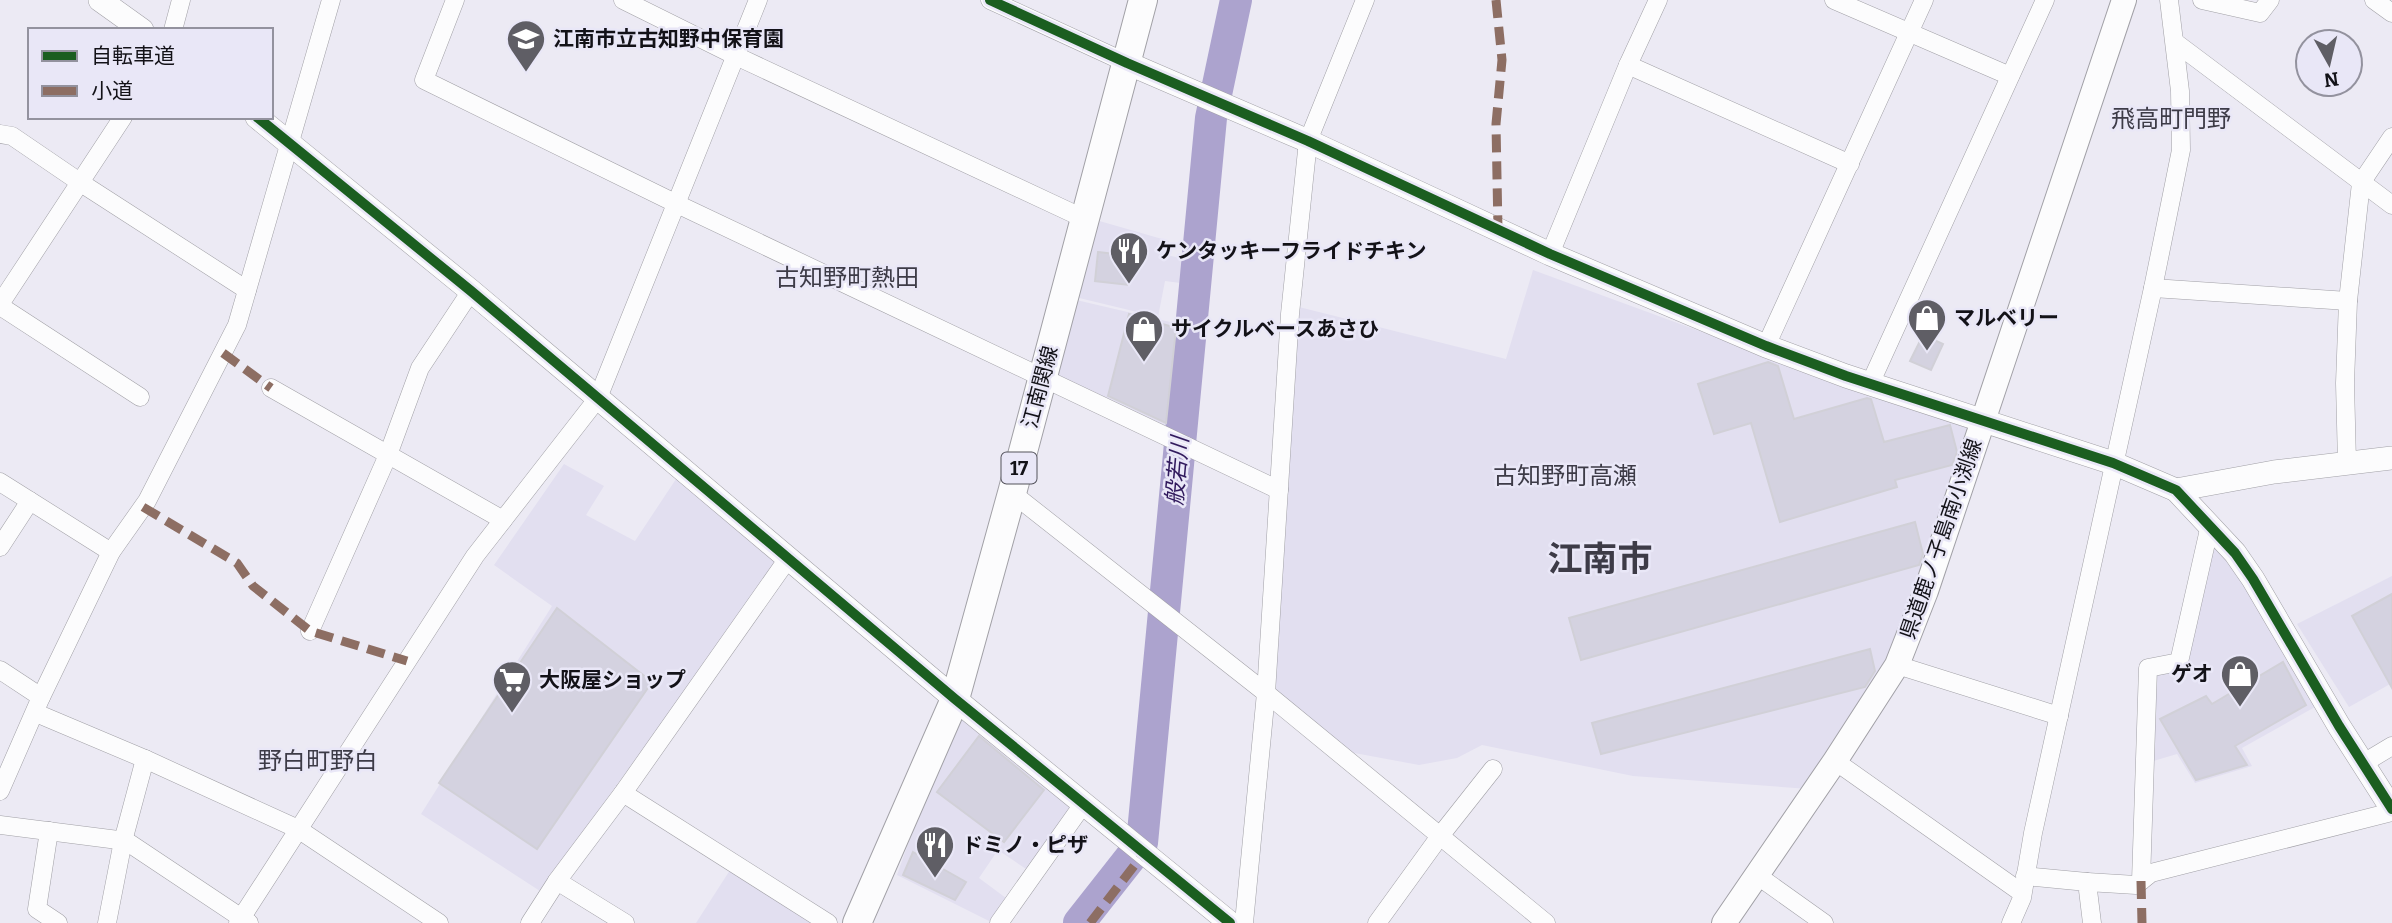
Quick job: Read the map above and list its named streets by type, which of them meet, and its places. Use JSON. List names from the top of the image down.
{
  "streets": {
    "main road": ["江南関線", "17", "県道鹿ノ子島南小渕線"]
  },
  "districts": [
    "飛高町門野",
    "古知野町熱田",
    "古知野町高瀬",
    "江南市",
    "野白町野白"
  ],
  "water": ["般若川"],
  "places": {
    "school or university": ["江南市立古知野中保育園"],
    "restaurant": ["ケンタッキーフライドチキン", "ドミノ・ピザ"],
    "shop": ["マルベリー", "サイクルベースあさひ", "ゲオ"],
    "supermarket": ["大阪屋ショップ"]
  },
  "legend": ["自転車道", "小道"],
  "north": "bottom"
}
